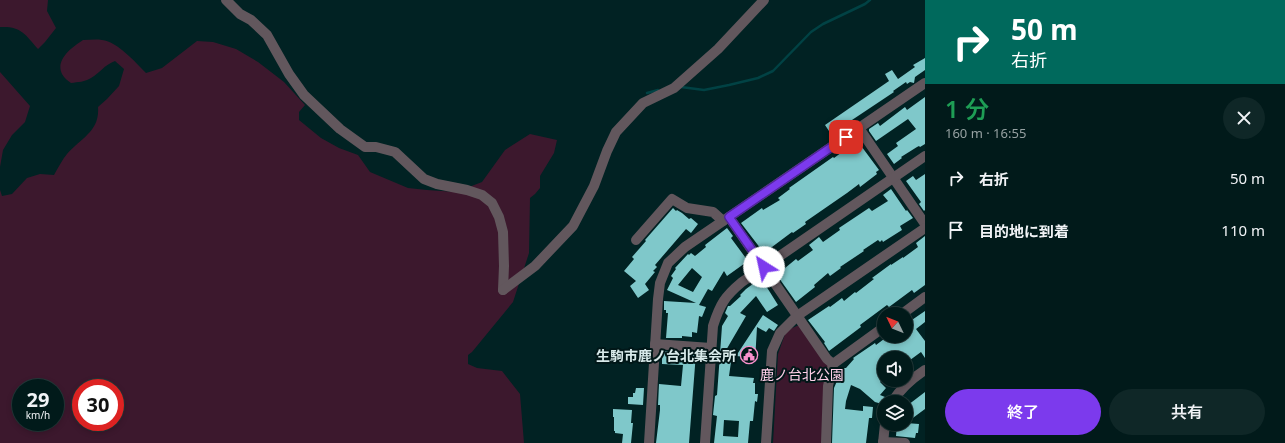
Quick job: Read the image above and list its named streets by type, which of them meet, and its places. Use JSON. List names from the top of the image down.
{
  "parks": ["鹿ノ台北公園"],
  "places": {
    "public building": ["生駒市鹿ノ台北集会所"]
  },
  "north": "top left",
  "page": {
    "turn": ["50 m", "右折"],
    "heading": ["1 分", "160 m · 16:55"],
    "list": [
      {
        "name": "右折",
        "value": "50 m"
      },
      {
        "name": "目的地に到着",
        "value": "110 m"
      }
    ],
    "speed": "29 km/h",
    "limit": "30",
    "buttons": ["終了", "共有"]
  }
}
